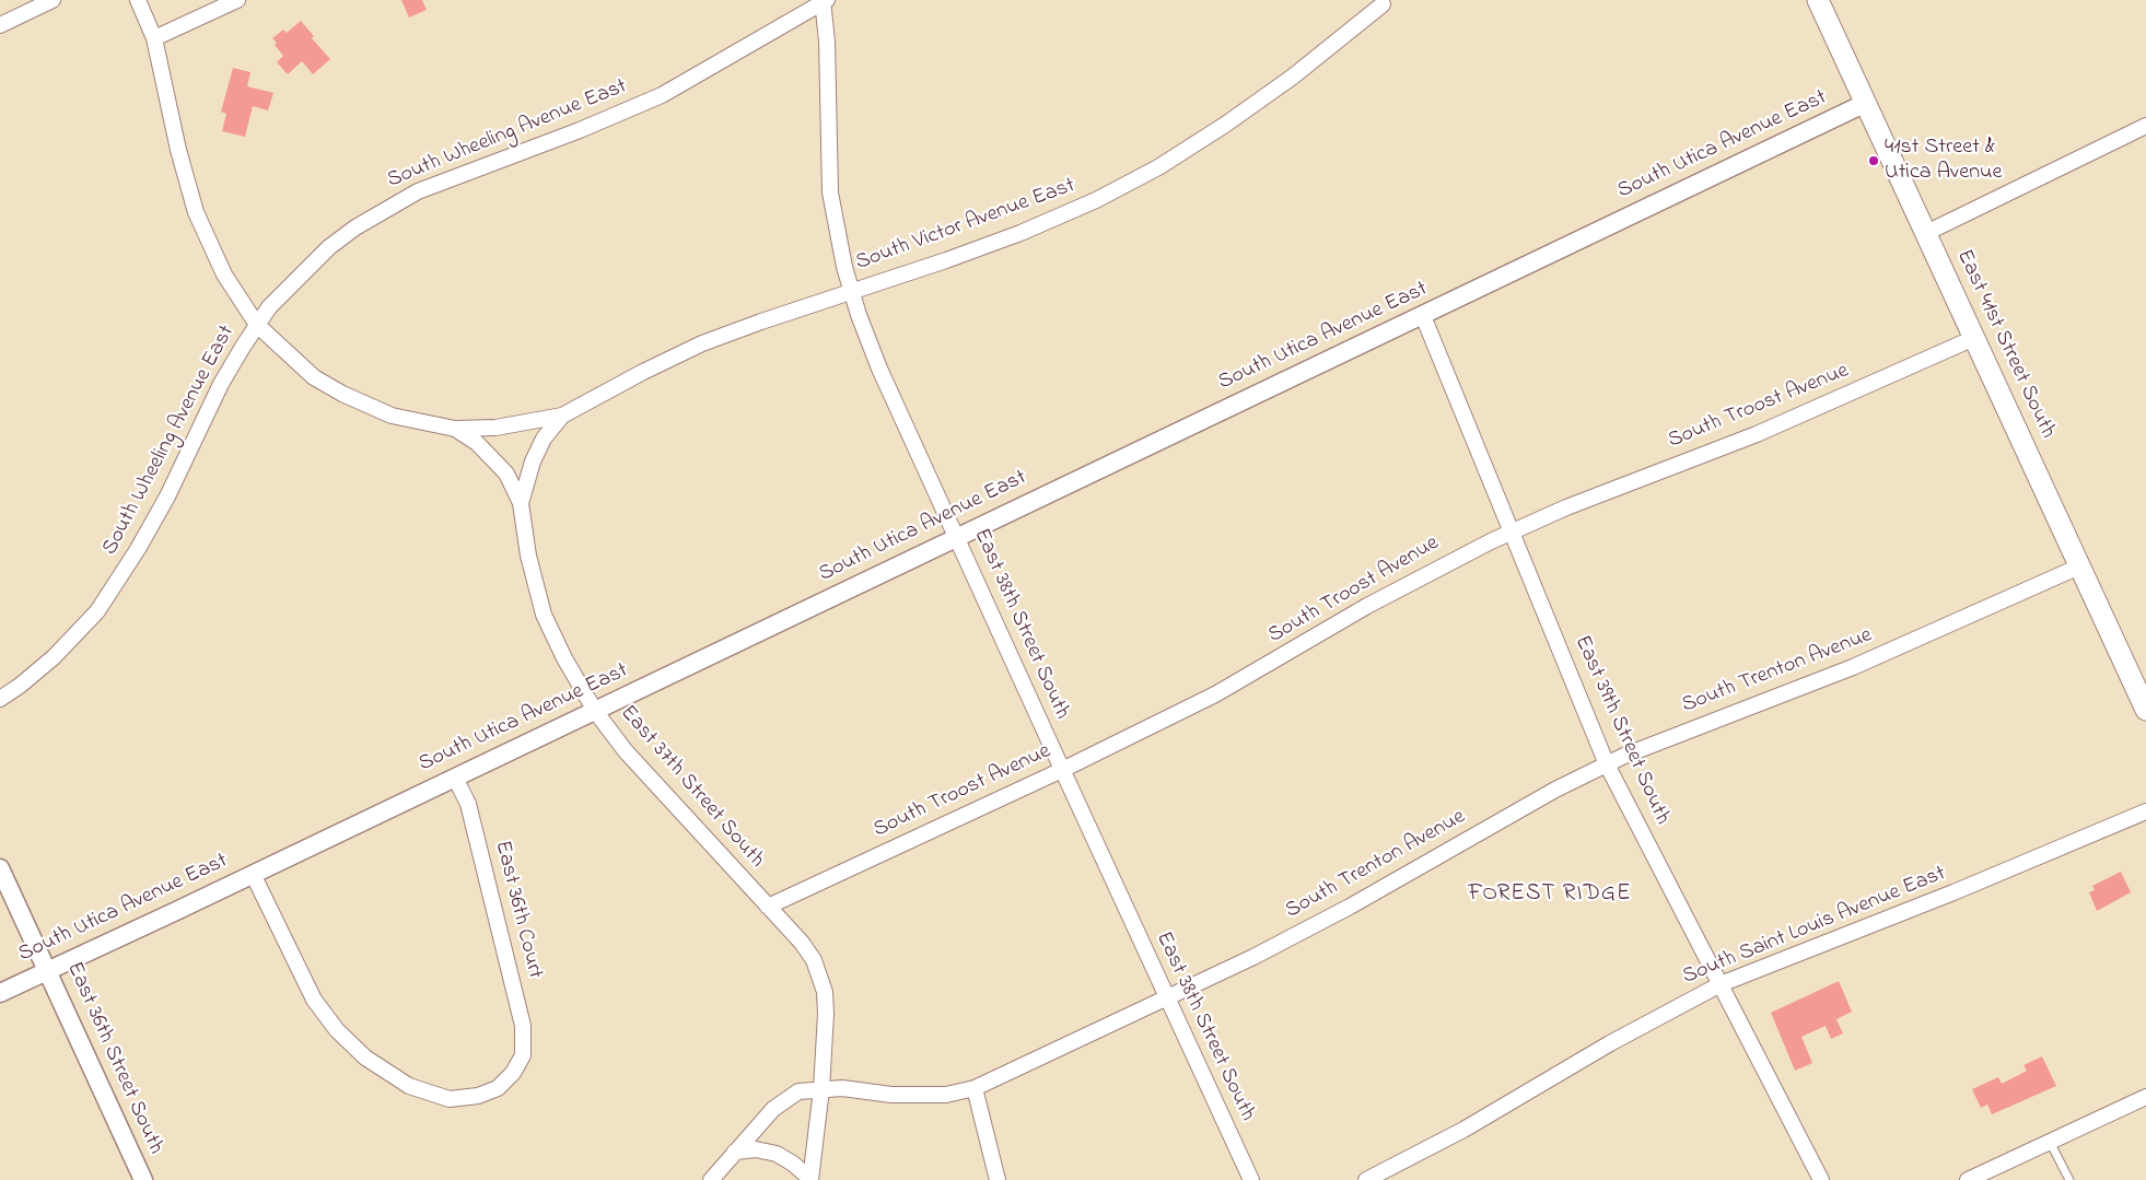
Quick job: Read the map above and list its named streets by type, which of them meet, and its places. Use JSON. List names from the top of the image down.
{
  "streets": {
    "main road": ["East 41st Street South"],
    "street": [
      "South Wheeling Avenue East",
      "South Utica Avenue East",
      "South Victor Avenue East",
      "South Troost Avenue",
      "East 38th Street South",
      "South Trenton Avenue",
      "East 39th Street South",
      "East 37th Street South",
      "East 36th Court",
      "South Saint Louis Avenue East",
      "East 36th Street South"
    ]
  },
  "crossings": [
    ["South Wheeling Avenue East", "East 38th Street South"],
    ["South Wheeling Avenue East", "East 37th Street South"],
    ["South Utica Avenue East", "East 41st Street South"],
    ["South Utica Avenue East", "East 38th Street South"],
    ["South Utica Avenue East", "East 39th Street South"],
    ["South Utica Avenue East", "East 37th Street South"],
    ["South Utica Avenue East", "East 36th Court"],
    ["South Utica Avenue East", "East 36th Street South"],
    ["South Victor Avenue East", "East 38th Street South"],
    ["South Victor Avenue East", "East 37th Street South"],
    ["East 41st Street South", "South Troost Avenue"],
    ["East 41st Street South", "South Trenton Avenue"],
    ["South Troost Avenue", "East 38th Street South"],
    ["South Troost Avenue", "East 39th Street South"],
    ["South Troost Avenue", "East 37th Street South"],
    ["East 38th Street South", "South Trenton Avenue"],
    ["South Trenton Avenue", "East 39th Street South"],
    ["South Trenton Avenue", "East 37th Street South"],
    ["East 39th Street South", "South Saint Louis Avenue East"]
  ],
  "districts": ["FOREST RIDGE"],
  "places": ["41st Street & Utica Avenue"]
}
